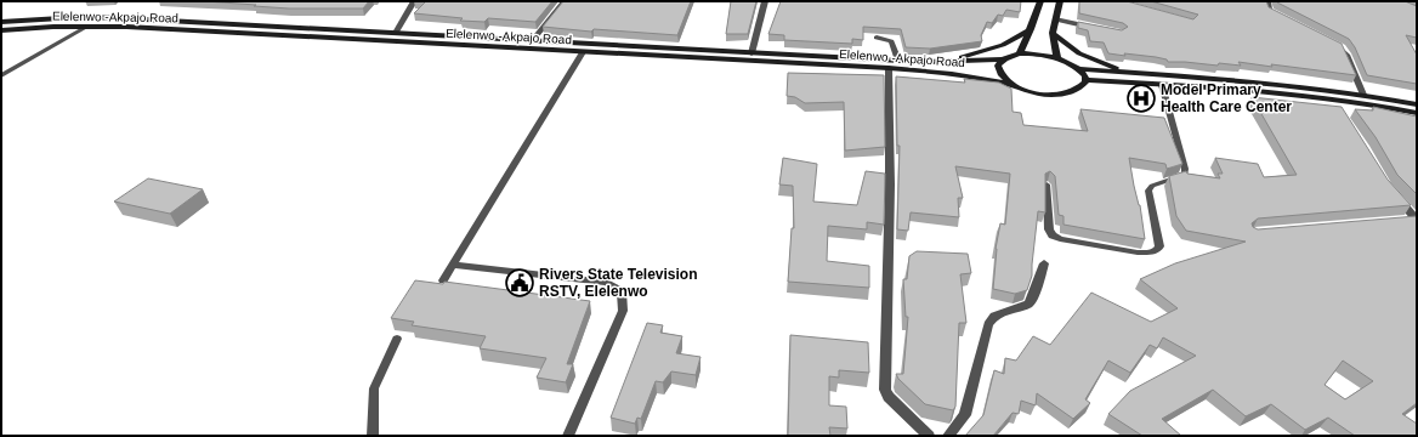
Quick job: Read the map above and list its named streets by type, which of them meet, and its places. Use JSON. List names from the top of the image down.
{
  "streets": {
    "main road": ["Elelenwo -Akpajo Road"]
  },
  "places": {
    "hospital": ["Model Primary Health Care Center"],
    "public building": ["Rivers State Television RSTV, Elelenwo"]
  }
}
